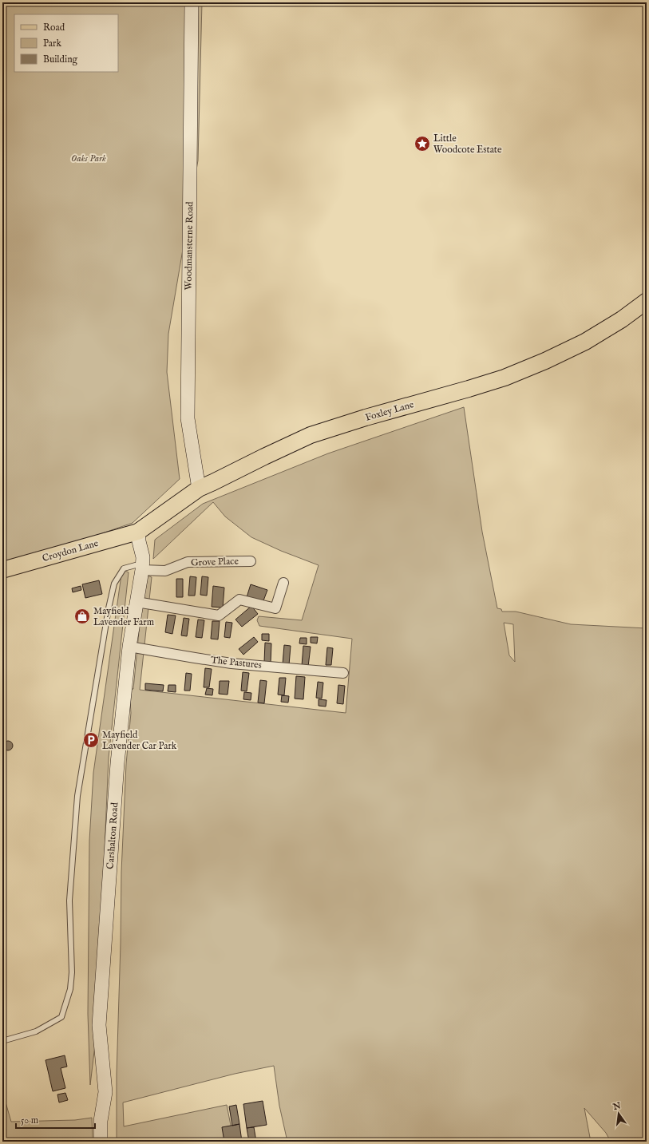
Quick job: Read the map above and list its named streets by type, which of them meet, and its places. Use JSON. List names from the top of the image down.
{
  "streets": {
    "main road": [
      "Woodmansterne Road",
      "Foxley Lane",
      "Croydon Lane",
      "Carshalton Road"
    ],
    "street": ["Grove Place", "The Pastures"]
  },
  "crossings": [
    ["Woodmansterne Road", "Foxley Lane"],
    ["Foxley Lane", "Croydon Lane"],
    ["Foxley Lane", "Carshalton Road"],
    ["Croydon Lane", "Carshalton Road"],
    ["Grove Place", "Carshalton Road"],
    ["The Pastures", "Carshalton Road"]
  ],
  "parks": ["Oaks Park"],
  "places": {
    "place": ["Little Woodcote Estate"],
    "shop": ["Mayfield Lavender Farm"],
    "parking": ["Mayfield Lavender Car Park"]
  },
  "legend": ["Road", "Park", "Building"],
  "scale_bar": "50 m",
  "north": "top"
}
